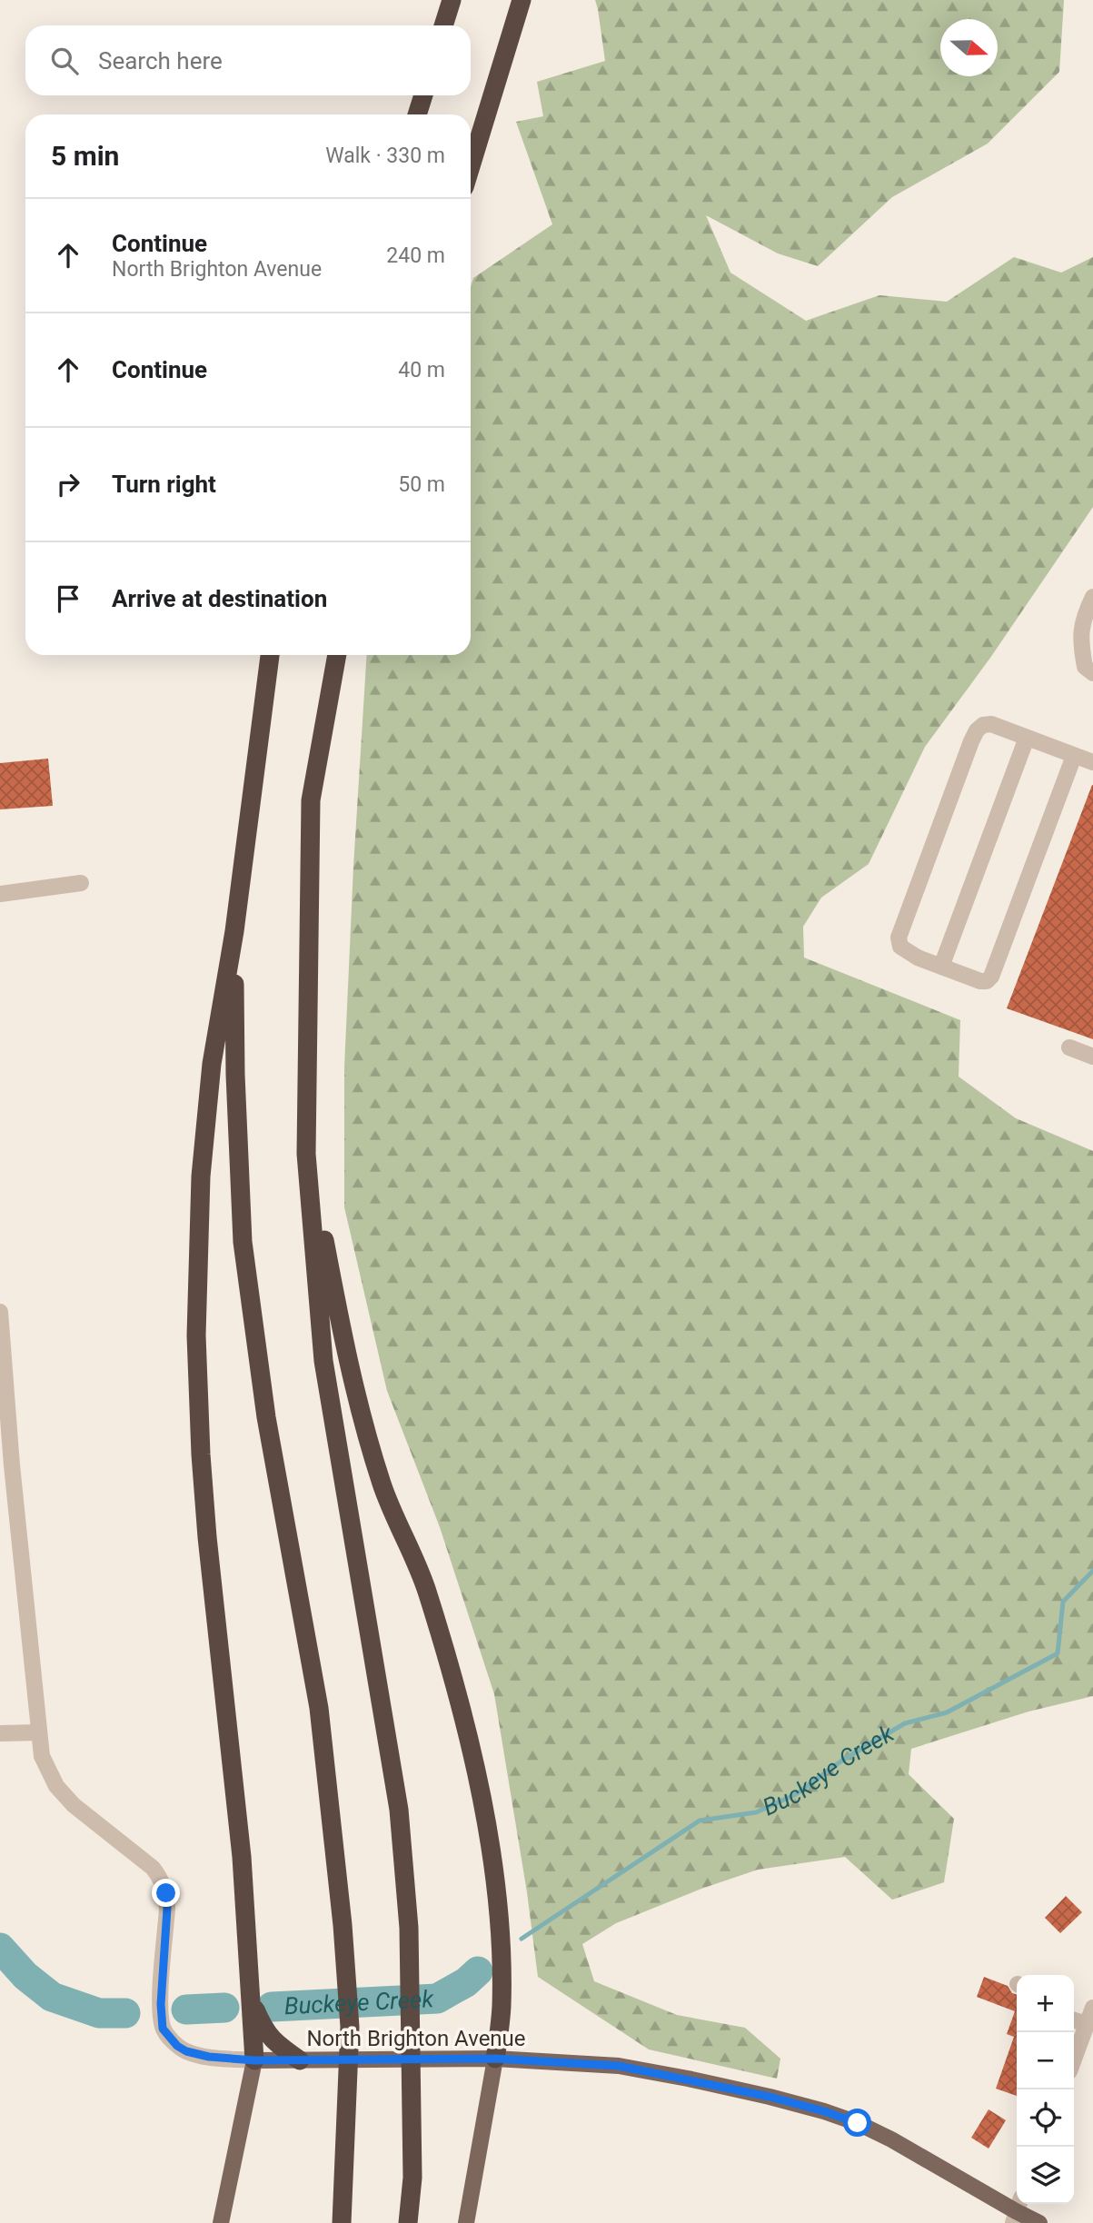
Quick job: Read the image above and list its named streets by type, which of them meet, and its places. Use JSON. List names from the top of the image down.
{
  "streets": {
    "main road": ["North Brighton Avenue"]
  },
  "water": ["Buckeye Creek"],
  "north": "right",
  "page": {
    "search": "Search here",
    "heading": ["5 min", "Walk · 330 m"],
    "list": [
      ["Continue", "North Brighton Avenue", "240 m"],
      ["Continue", "40 m"],
      ["Turn right", "50 m"],
      "Arrive at destination"
    ],
    "map_buttons": ["+", "−"]
  }
}
